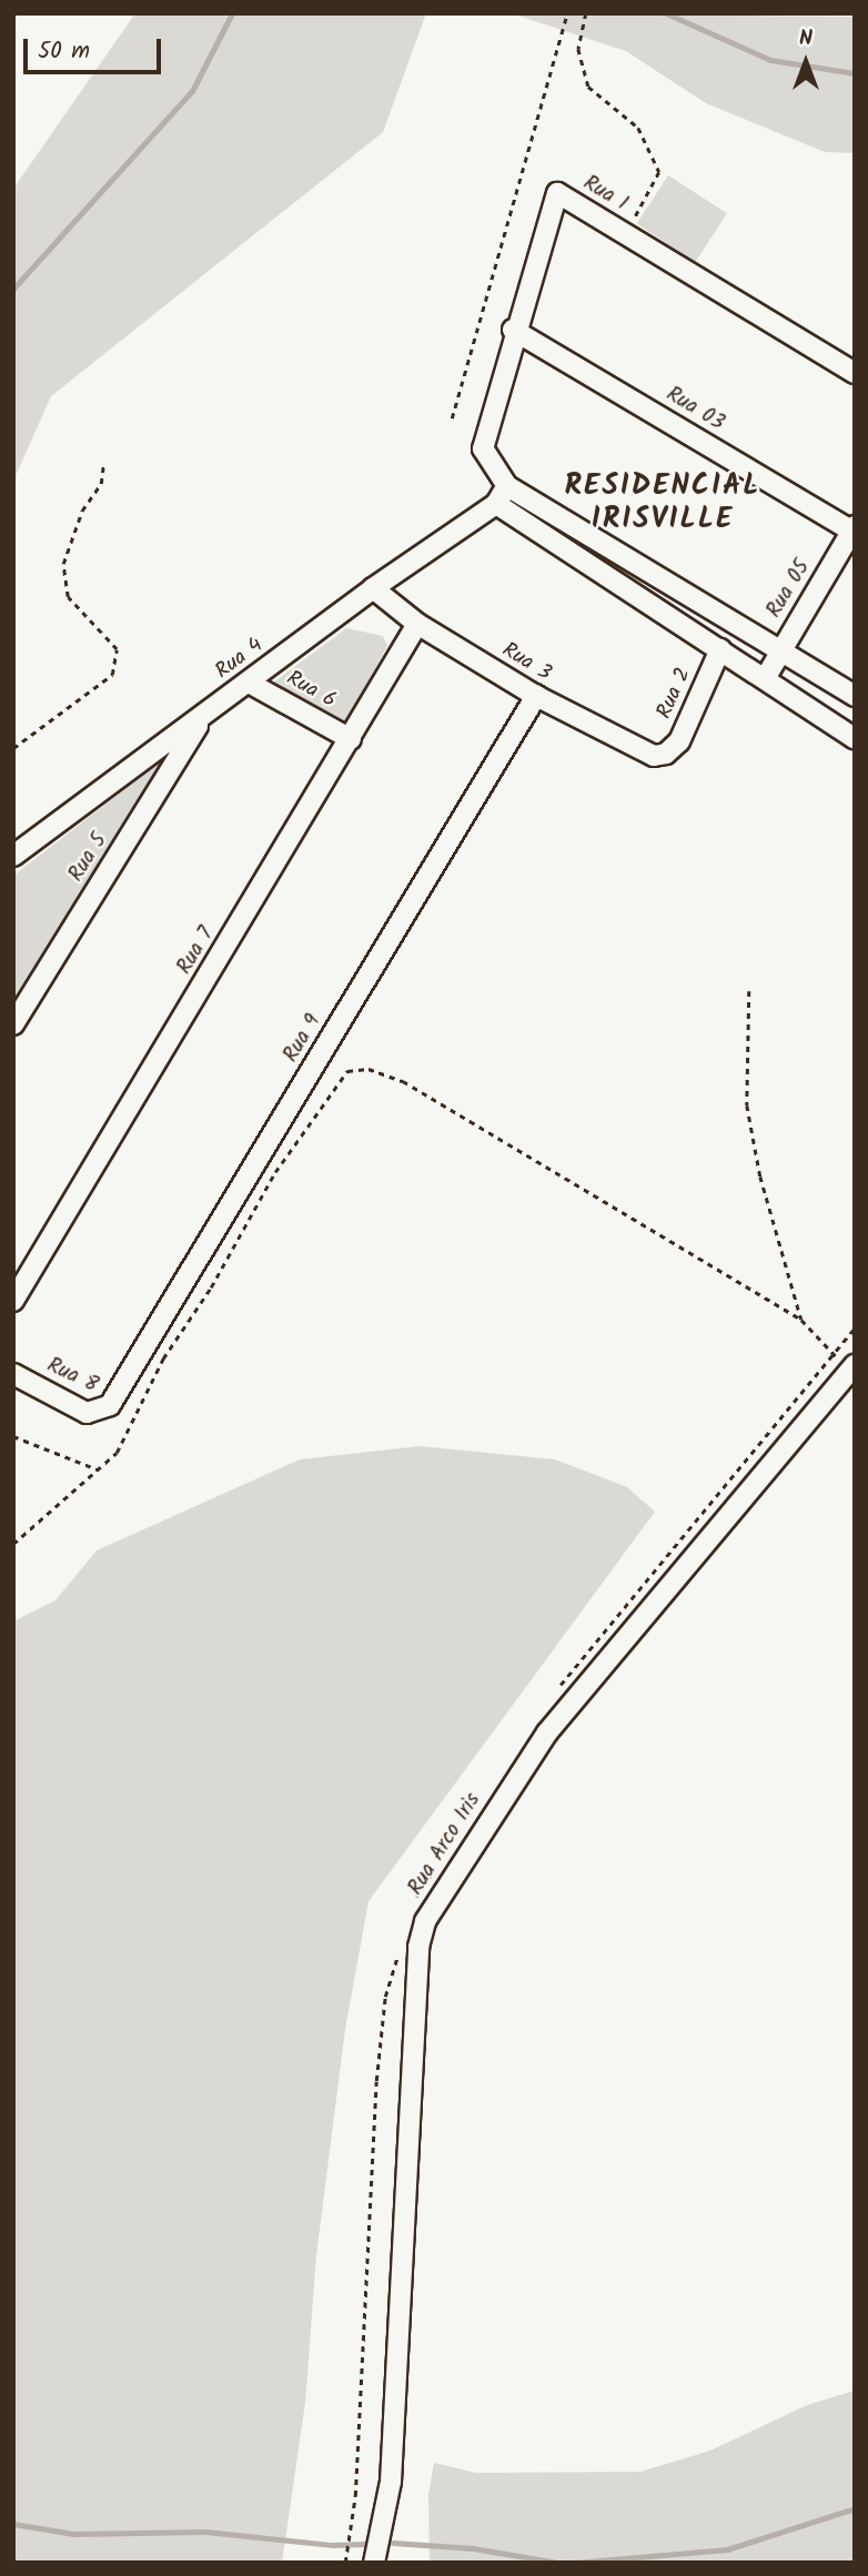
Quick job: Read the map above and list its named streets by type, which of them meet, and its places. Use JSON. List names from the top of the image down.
{
  "streets": {
    "street": [
      "Rua 1",
      "Rua 03",
      "Rua 05",
      "Rua 4",
      "Rua 3",
      "Rua 6",
      "Rua 2",
      "Rua 5",
      "Rua 7",
      "Rua 9",
      "Rua 8",
      "Rua Arco Iris"
    ]
  },
  "crossings": [
    ["Rua 1", "Rua 03"],
    ["Rua 1", "Rua 05"],
    ["Rua 03", "Rua 05"],
    ["Rua 4", "Rua 3"],
    ["Rua 4", "Rua 6"],
    ["Rua 4", "Rua 5"],
    ["Rua 3", "Rua 2"],
    ["Rua 3", "Rua 7"],
    ["Rua 3", "Rua 9"],
    ["Rua 6", "Rua 7"],
    ["Rua 9", "Rua 8"]
  ],
  "districts": ["RESIDENCIAL IRISVILLE"],
  "scale_bar": "50 m",
  "north": "top"
}
